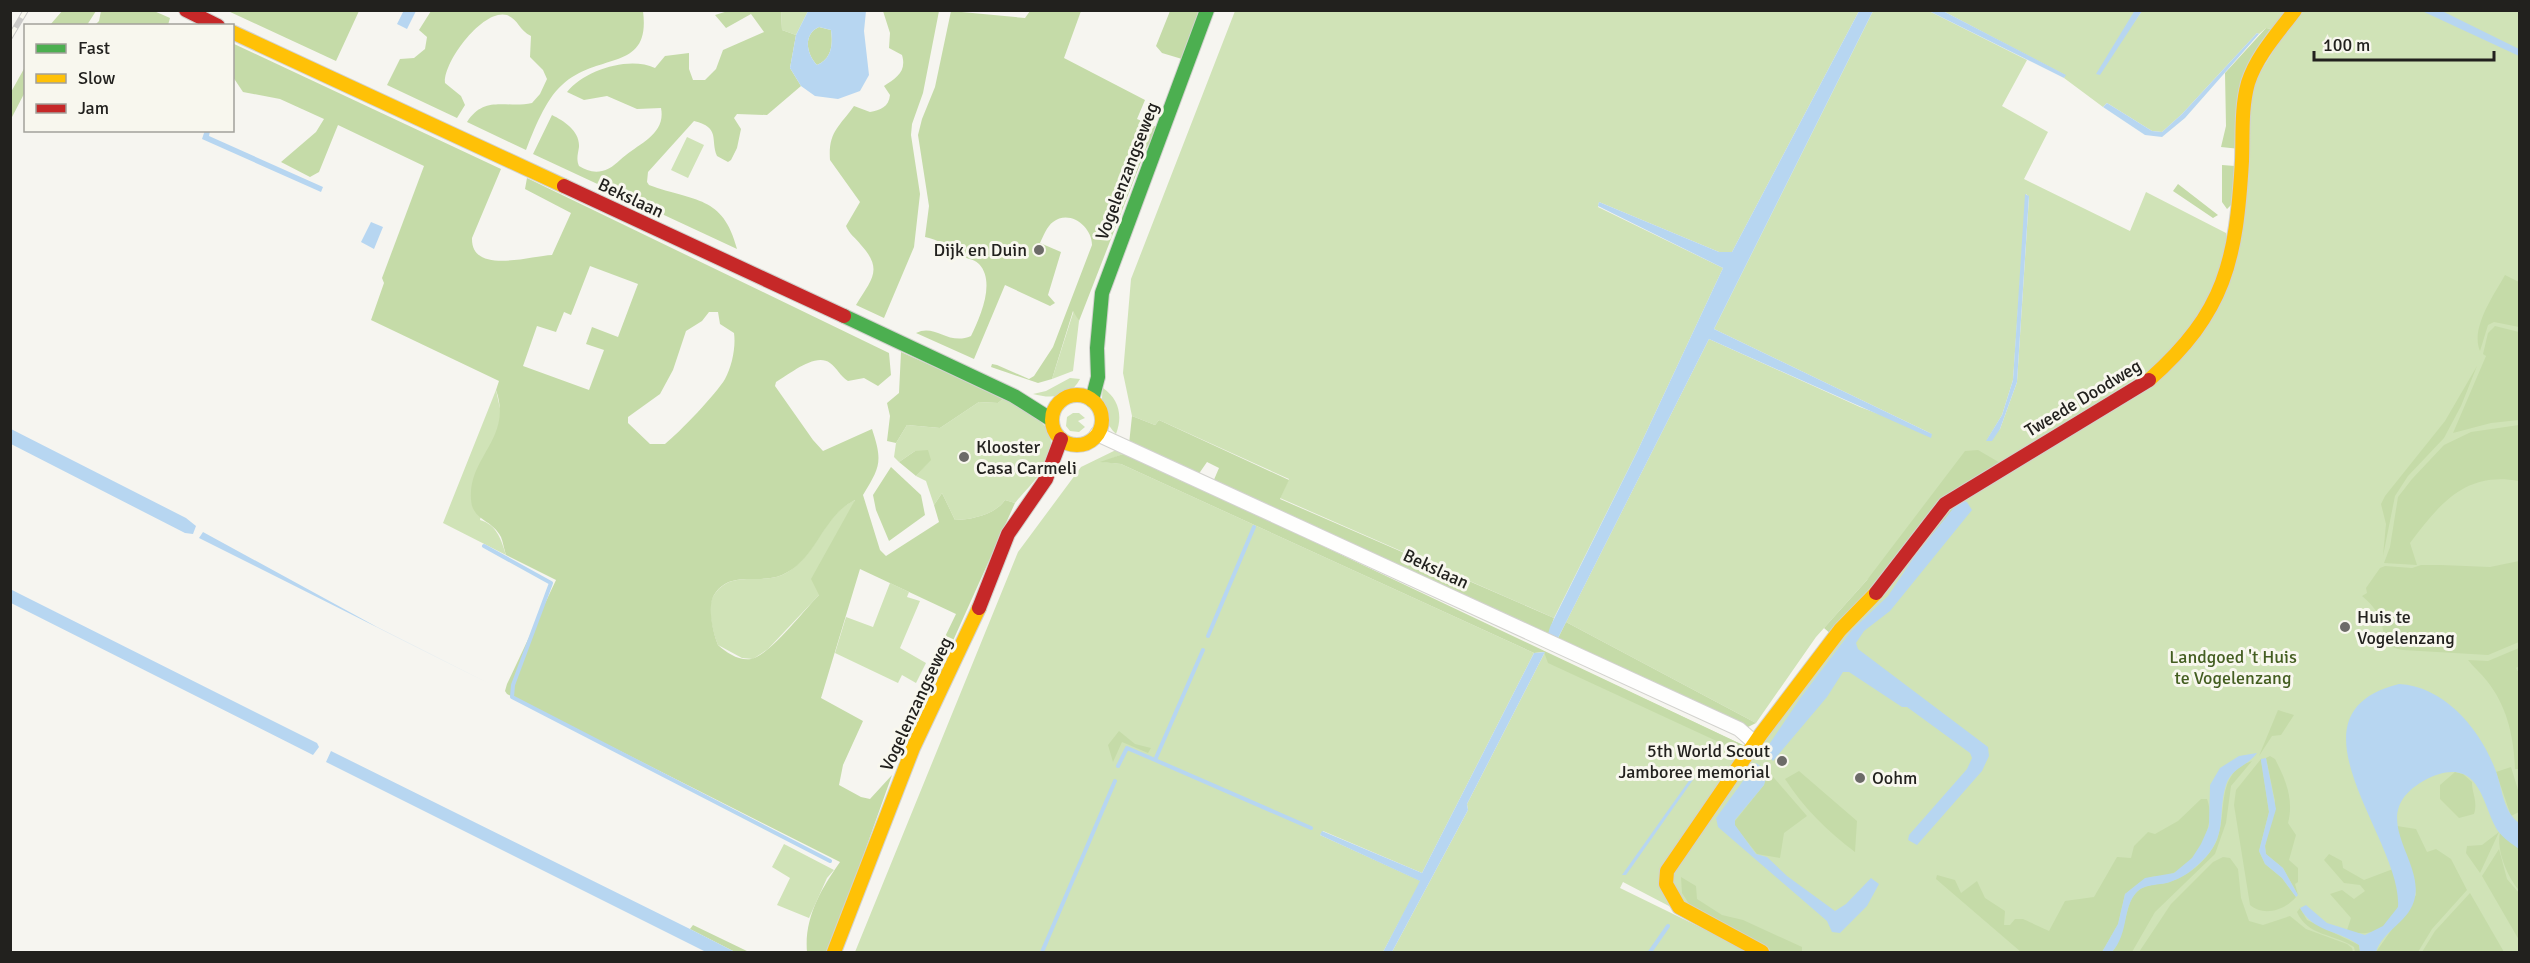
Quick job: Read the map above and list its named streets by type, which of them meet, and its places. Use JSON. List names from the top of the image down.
{
  "streets": {
    "main road": ["Vogelenzangseweg", "Bekslaan", "Tweede Doodweg"]
  },
  "crossings": [
    ["Vogelenzangseweg", "Bekslaan"],
    ["Bekslaan", "Tweede Doodweg"]
  ],
  "parks": ["Landgoed 't Huis te Vogelenzang"],
  "places": [
    "Dijk en Duin",
    "Klooster Casa Carmeli",
    "Huis te Vogelenzang",
    "5th World Scout Jamboree memorial",
    "Oohm"
  ],
  "legend": ["Fast", "Slow", "Jam"],
  "scale_bar": "100 m"
}
